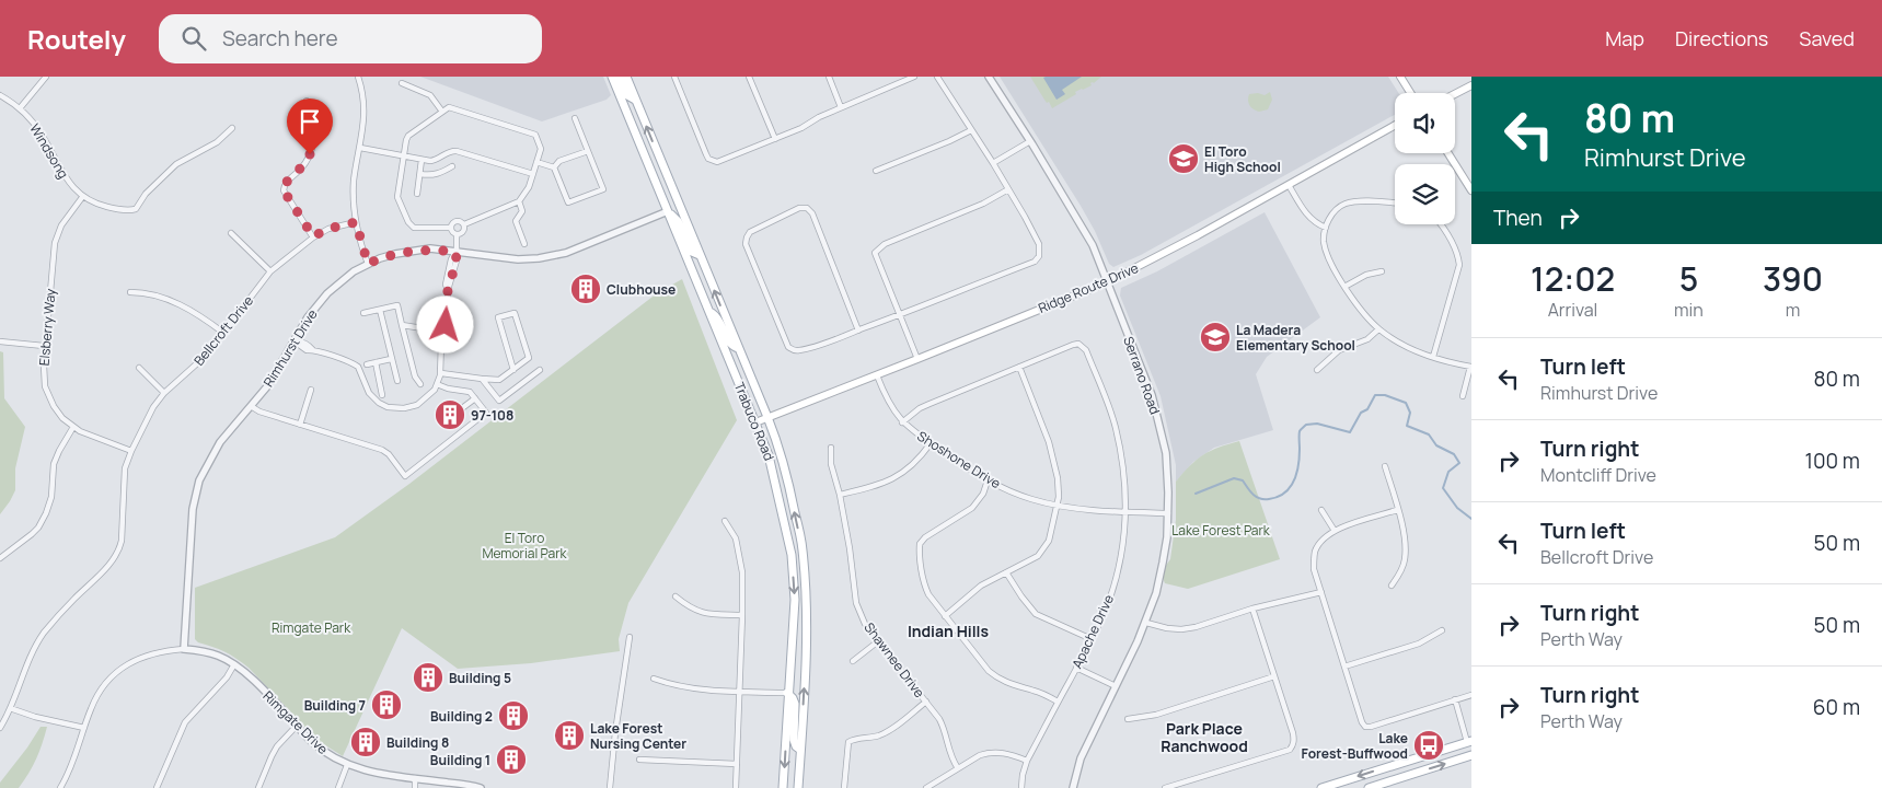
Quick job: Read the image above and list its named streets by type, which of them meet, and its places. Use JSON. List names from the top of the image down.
{
  "streets": {
    "main road": ["Ridge Route Drive", "Trabuco Road"],
    "street": [
      "Windsong",
      "Elsberry Way",
      "Bellcroft Drive",
      "Rimhurst Drive",
      "Serrano Road",
      "Shoshone Drive",
      "Apache Drive",
      "Shawnee Drive",
      "Rimgate Drive"
    ]
  },
  "crossings": [
    ["Windsong", "Elsberry Way"],
    ["Ridge Route Drive", "Serrano Road"],
    ["Ridge Route Drive", "Trabuco Road"],
    ["Ridge Route Drive", "Shoshone Drive"],
    ["Elsberry Way", "Bellcroft Drive"],
    ["Rimhurst Drive", "Trabuco Road"],
    ["Rimhurst Drive", "Rimgate Drive"],
    ["Serrano Road", "Shoshone Drive"],
    ["Shoshone Drive", "Apache Drive"]
  ],
  "districts": ["Indian Hills", "Park Place Ranchwood"],
  "parks": ["Lake Forest Park", "El Toro Memorial Park", "Rimgate Park"],
  "places": {
    "school or university": ["El Toro High School", "La Madera Elementary School"],
    "building": [
      "Clubhouse",
      "97-108",
      "Building 5",
      "Building 7",
      "Building 2",
      "Lake Forest Nursing Center",
      "Building 8",
      "Building 1"
    ],
    "bus stop": ["Lake Forest-Buffwood"]
  },
  "page": {
    "header": "Routely",
    "search": "Search here",
    "nav": ["Map", "Directions", "Saved"],
    "turn": ["80 m", "Rimhurst Drive"],
    "then": "Then",
    "eta": [
      "12:02",
      "Arrival",
      "5",
      "min",
      "390",
      "m"
    ],
    "list": [
      {
        "name": "Turn left",
        "note": "Rimhurst Drive",
        "value": "80 m"
      },
      {
        "name": "Turn right",
        "note": "Montcliff Drive",
        "value": "100 m"
      },
      {
        "name": "Turn left",
        "note": "Bellcroft Drive",
        "value": "50 m"
      },
      {
        "name": "Turn right",
        "note": "Perth Way",
        "value": "50 m"
      },
      {
        "name": "Turn right",
        "note": "Perth Way",
        "value": "60 m"
      }
    ]
  }
}
